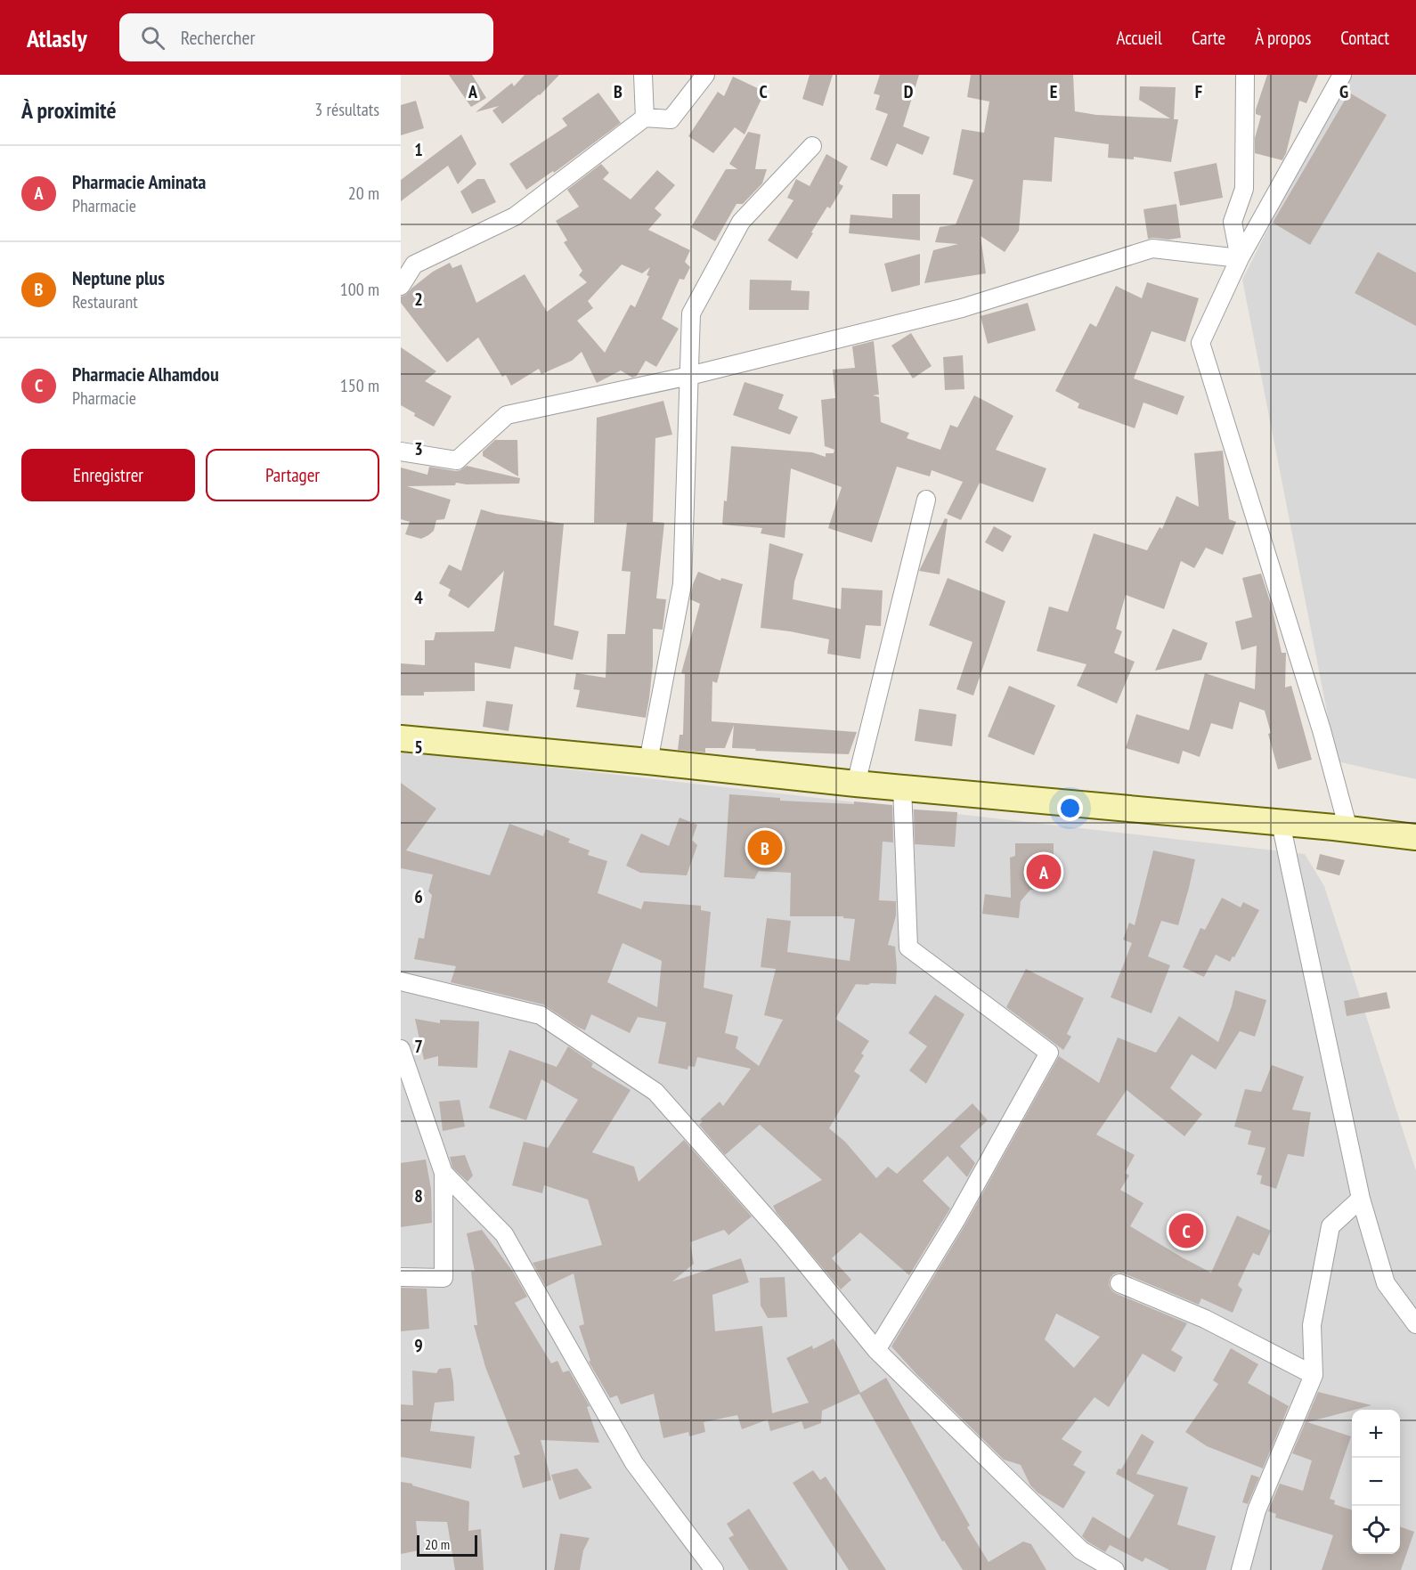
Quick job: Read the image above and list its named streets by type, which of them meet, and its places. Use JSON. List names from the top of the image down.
{
  "scale_bar": "20 m",
  "page": {
    "header": "Atlasly",
    "search": "Rechercher",
    "nav": [
      "Accueil",
      "Carte",
      "À propos",
      "Contact"
    ],
    "heading": ["À proximité", "3 résultats"],
    "list": [
      {
        "mark": "A",
        "name": "Pharmacie Aminata",
        "note": "Pharmacie",
        "value": "20 m"
      },
      {
        "mark": "B",
        "name": "Neptune plus",
        "note": "Restaurant",
        "value": "100 m"
      },
      {
        "mark": "C",
        "name": "Pharmacie Alhamdou",
        "note": "Pharmacie",
        "value": "150 m"
      }
    ],
    "buttons": ["Enregistrer", "Partager"],
    "pins": ["B", "A", "C"],
    "map_buttons": ["+", "−"],
    "scale": "20 m"
  },
  "grid": {
    "columns": [
      "A",
      "B",
      "C",
      "D",
      "E",
      "F",
      "G"
    ],
    "rows": [
      "1",
      "2",
      "3",
      "4",
      "5",
      "6",
      "7",
      "8",
      "9"
    ]
  }
}
